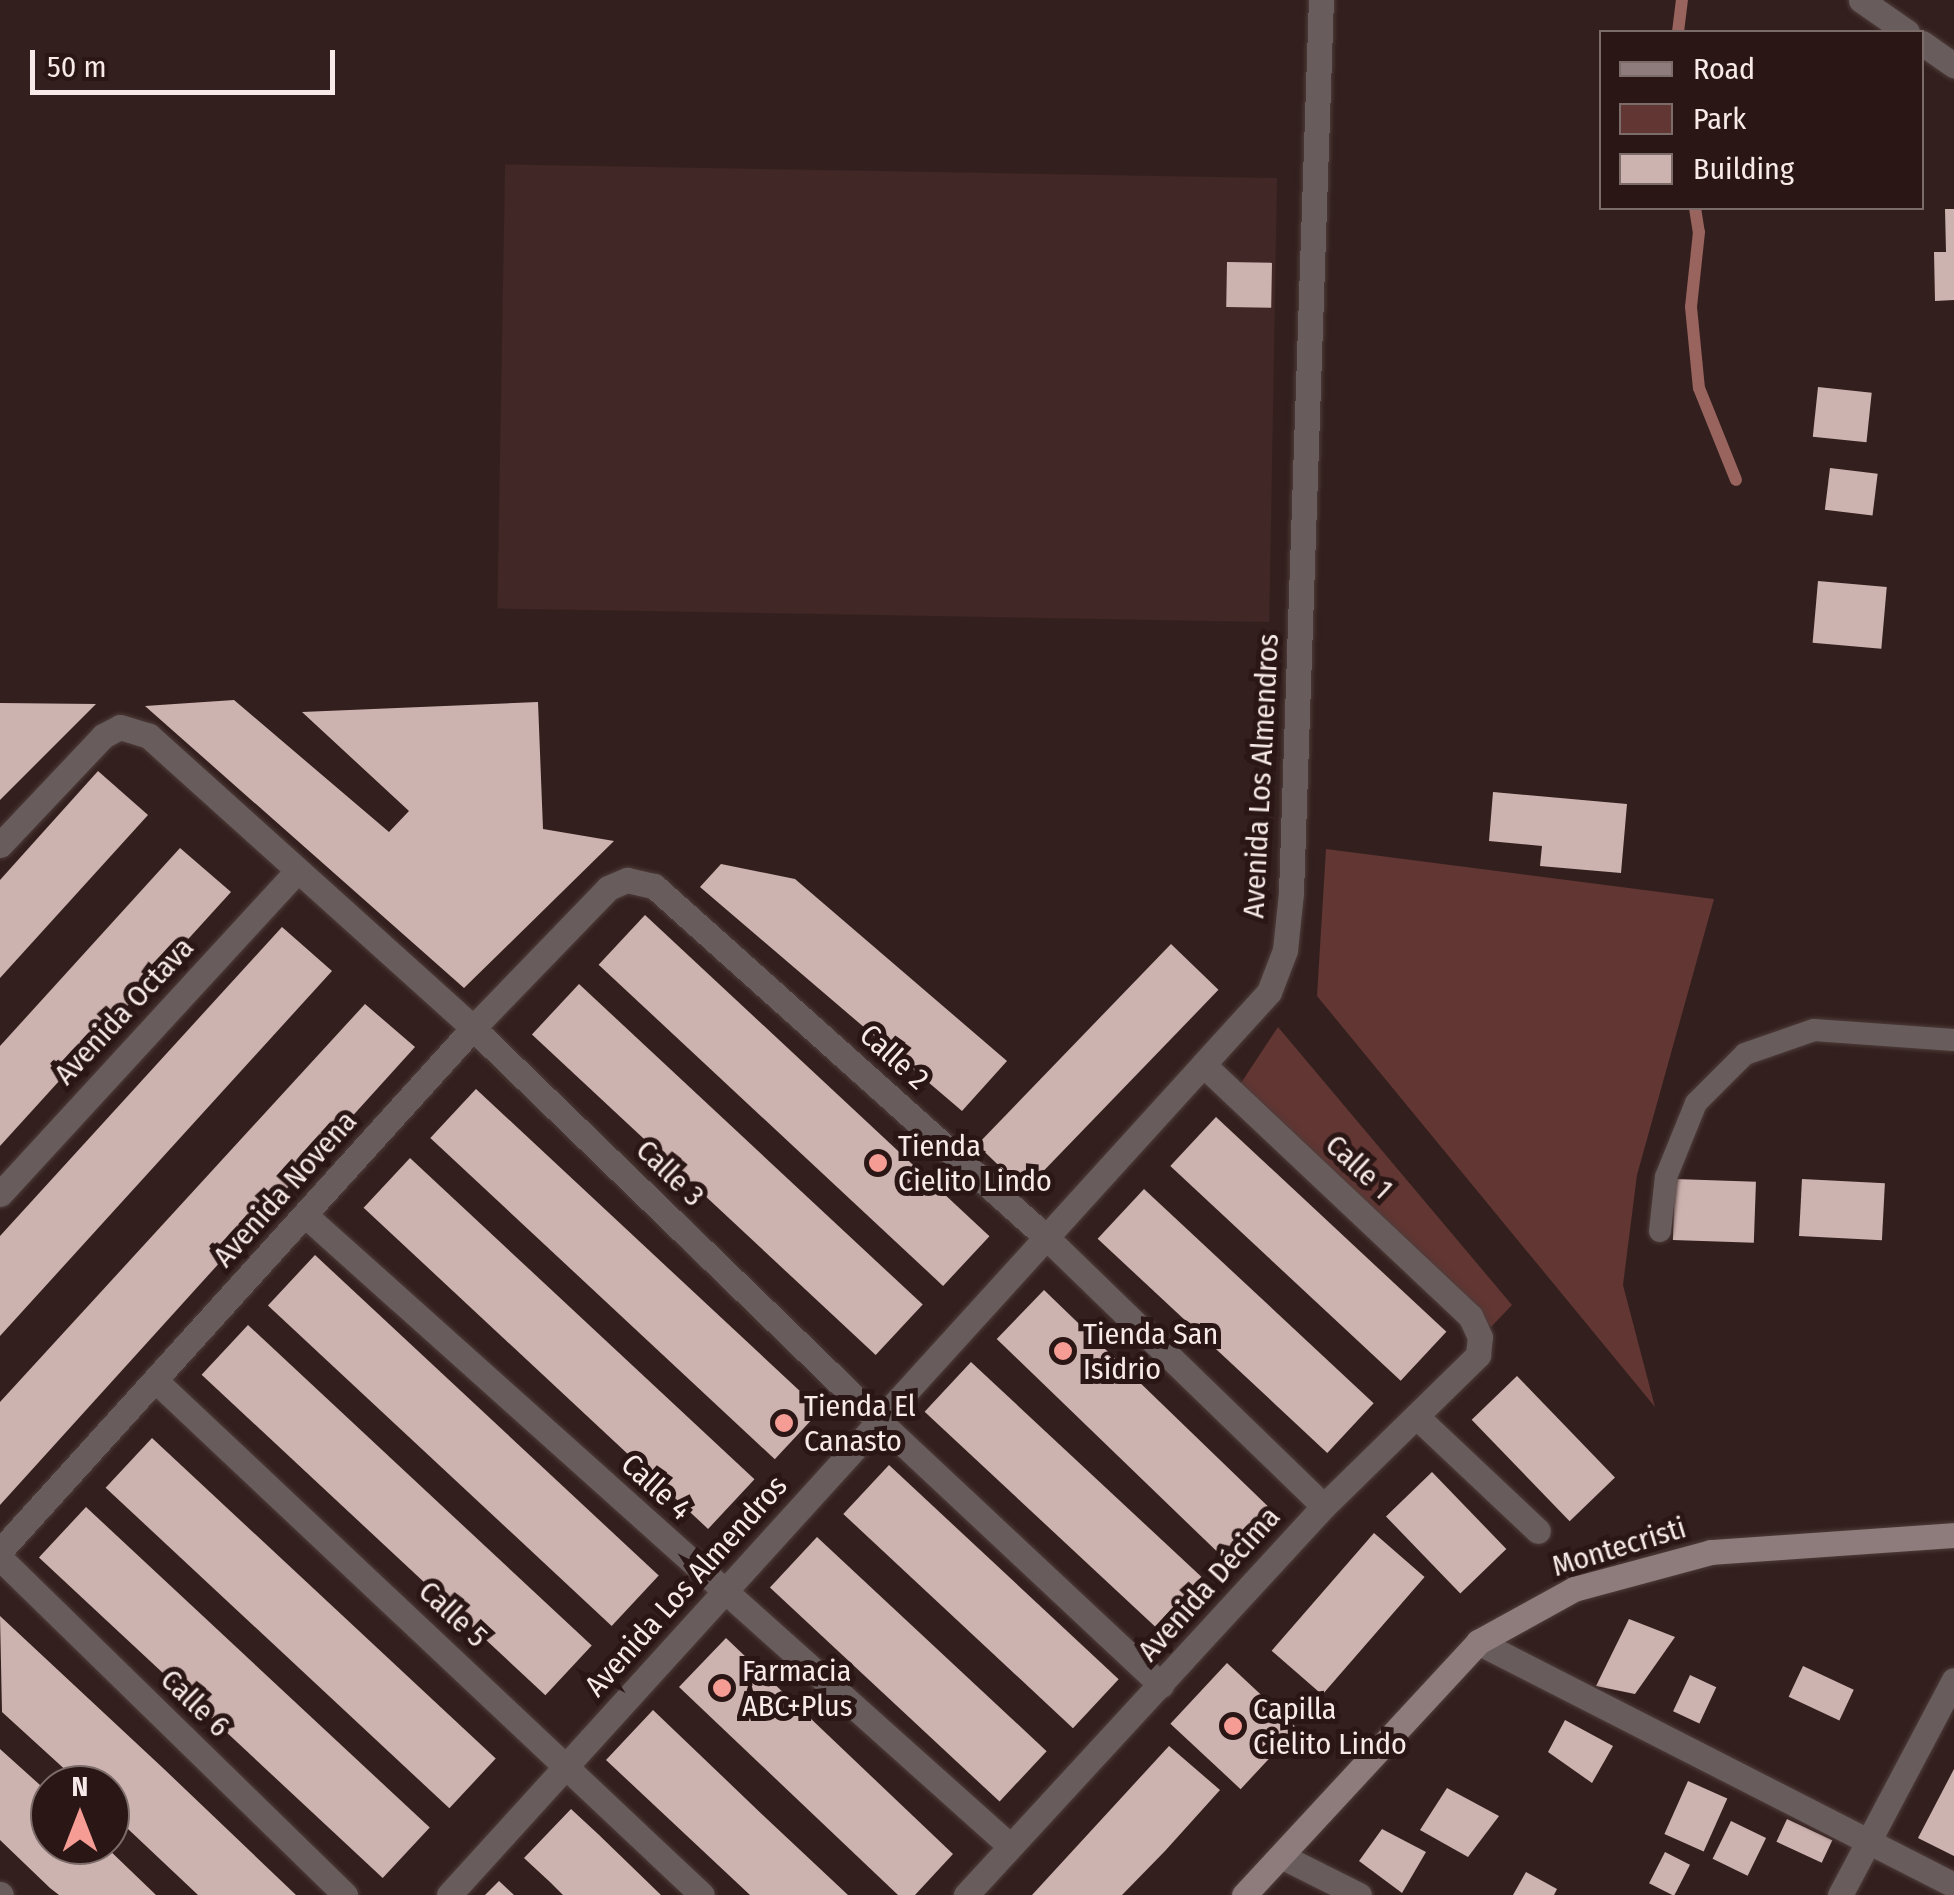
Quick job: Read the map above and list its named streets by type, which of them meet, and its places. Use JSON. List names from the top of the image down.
{
  "streets": {
    "street": [
      "Avenida Los Almendros",
      "Avenida Octava",
      "Calle 2",
      "Calle 1",
      "Calle 3",
      "Avenida Novena",
      "Calle 4",
      "Montecristi",
      "Avenida Décima",
      "Calle 5",
      "Calle 6"
    ]
  },
  "crossings": [
    ["Avenida Los Almendros", "Calle 2"],
    ["Avenida Los Almendros", "Calle 1"],
    ["Avenida Los Almendros", "Calle 3"],
    ["Avenida Los Almendros", "Calle 4"],
    ["Avenida Los Almendros", "Calle 5"],
    ["Avenida Octava", "Calle 3"],
    ["Calle 2", "Avenida Novena"],
    ["Calle 2", "Avenida Décima"],
    ["Calle 1", "Avenida Décima"],
    ["Calle 3", "Avenida Novena"],
    ["Calle 3", "Avenida Décima"],
    ["Avenida Novena", "Calle 4"],
    ["Avenida Novena", "Calle 5"],
    ["Calle 4", "Avenida Décima"]
  ],
  "places": [
    "Tienda Cielito Lindo",
    "Tienda San Isidrio",
    "Tienda El Canasto",
    "Farmacia ABC+Plus",
    "Capilla Cielito Lindo"
  ],
  "legend": ["Road", "Park", "Building"],
  "scale_bar": "50 m",
  "north": "top"
}
